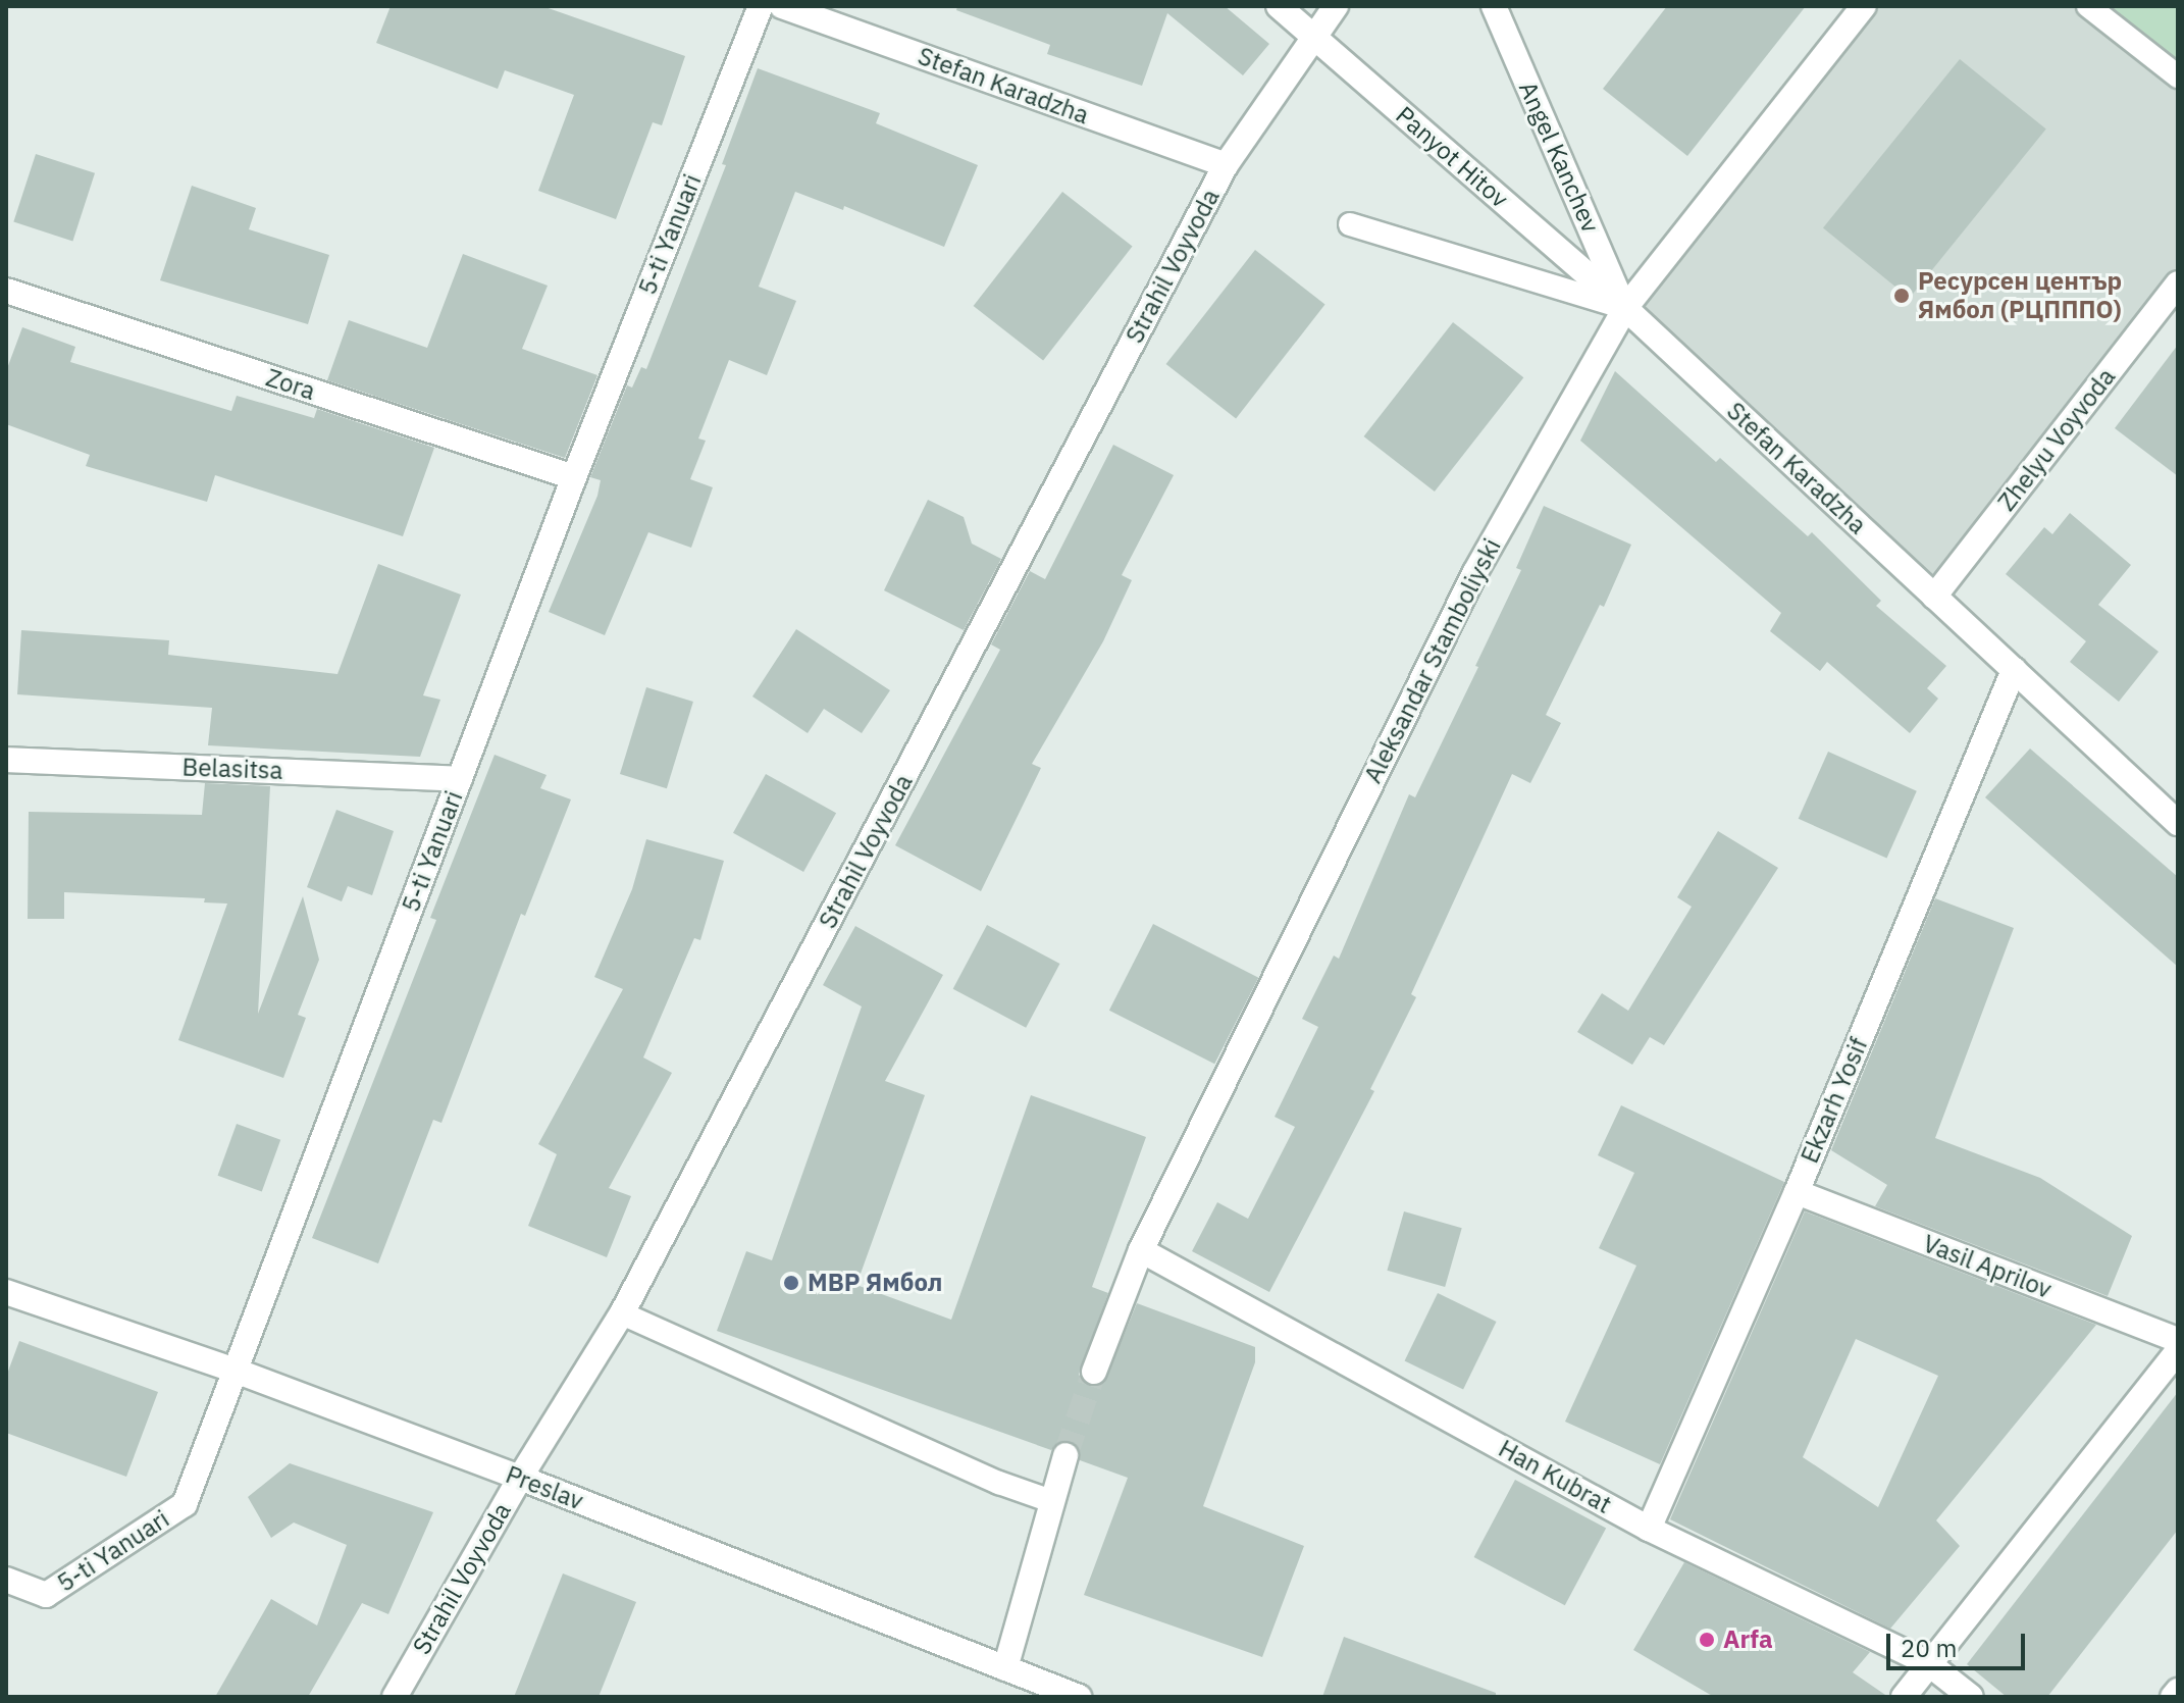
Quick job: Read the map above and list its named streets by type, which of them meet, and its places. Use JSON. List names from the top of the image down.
{
  "streets": {
    "street": [
      "Stefan Karadzha",
      "Panyot Hitov",
      "Angel Kanchev",
      "5-ti Yanuari",
      "Strahil Voyvoda",
      "Zora",
      "Zhelyu Voyvoda",
      "Aleksandar Stamboliyski",
      "Belasitsa",
      "Ekzarh Yosif",
      "Vasil Aprilov",
      "Han Kubrat",
      "Preslav"
    ]
  },
  "crossings": [
    ["Stefan Karadzha", "Panyot Hitov"],
    ["Stefan Karadzha", "Angel Kanchev"],
    ["Stefan Karadzha", "Strahil Voyvoda"],
    ["Stefan Karadzha", "Zhelyu Voyvoda"],
    ["Stefan Karadzha", "Aleksandar Stamboliyski"],
    ["Stefan Karadzha", "Ekzarh Yosif"],
    ["Panyot Hitov", "Angel Kanchev"],
    ["Panyot Hitov", "Strahil Voyvoda"],
    ["Panyot Hitov", "Aleksandar Stamboliyski"],
    ["Angel Kanchev", "Aleksandar Stamboliyski"],
    ["5-ti Yanuari", "Zora"],
    ["5-ti Yanuari", "Belasitsa"],
    ["5-ti Yanuari", "Preslav"],
    ["Strahil Voyvoda", "Preslav"],
    ["Aleksandar Stamboliyski", "Han Kubrat"],
    ["Ekzarh Yosif", "Vasil Aprilov"],
    ["Ekzarh Yosif", "Han Kubrat"]
  ],
  "places": ["Ресурсен център Ямбол (РЦПППО)", "МВР Ямбол", "Arfa"],
  "scale_bar": "20 m"
}
